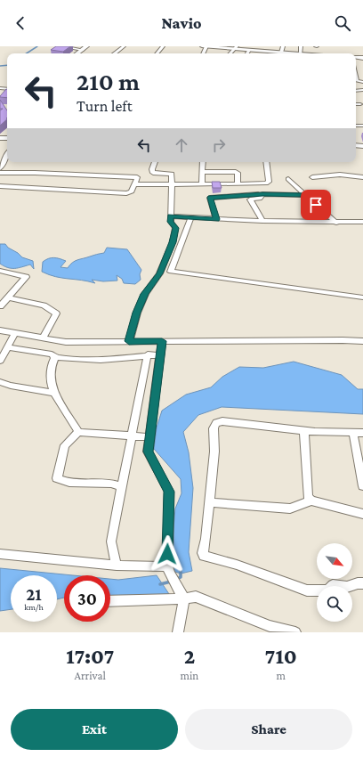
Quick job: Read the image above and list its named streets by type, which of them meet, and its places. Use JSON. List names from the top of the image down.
{
  "north": "bottom right",
  "page": {
    "header": "Navio",
    "turn": ["210 m", "Turn left"],
    "speed": "21 km/h",
    "limit": "30",
    "eta": [
      "17:07",
      "Arrival",
      "2",
      "min",
      "710",
      "m"
    ],
    "buttons": ["Exit", "Share"]
  }
}
